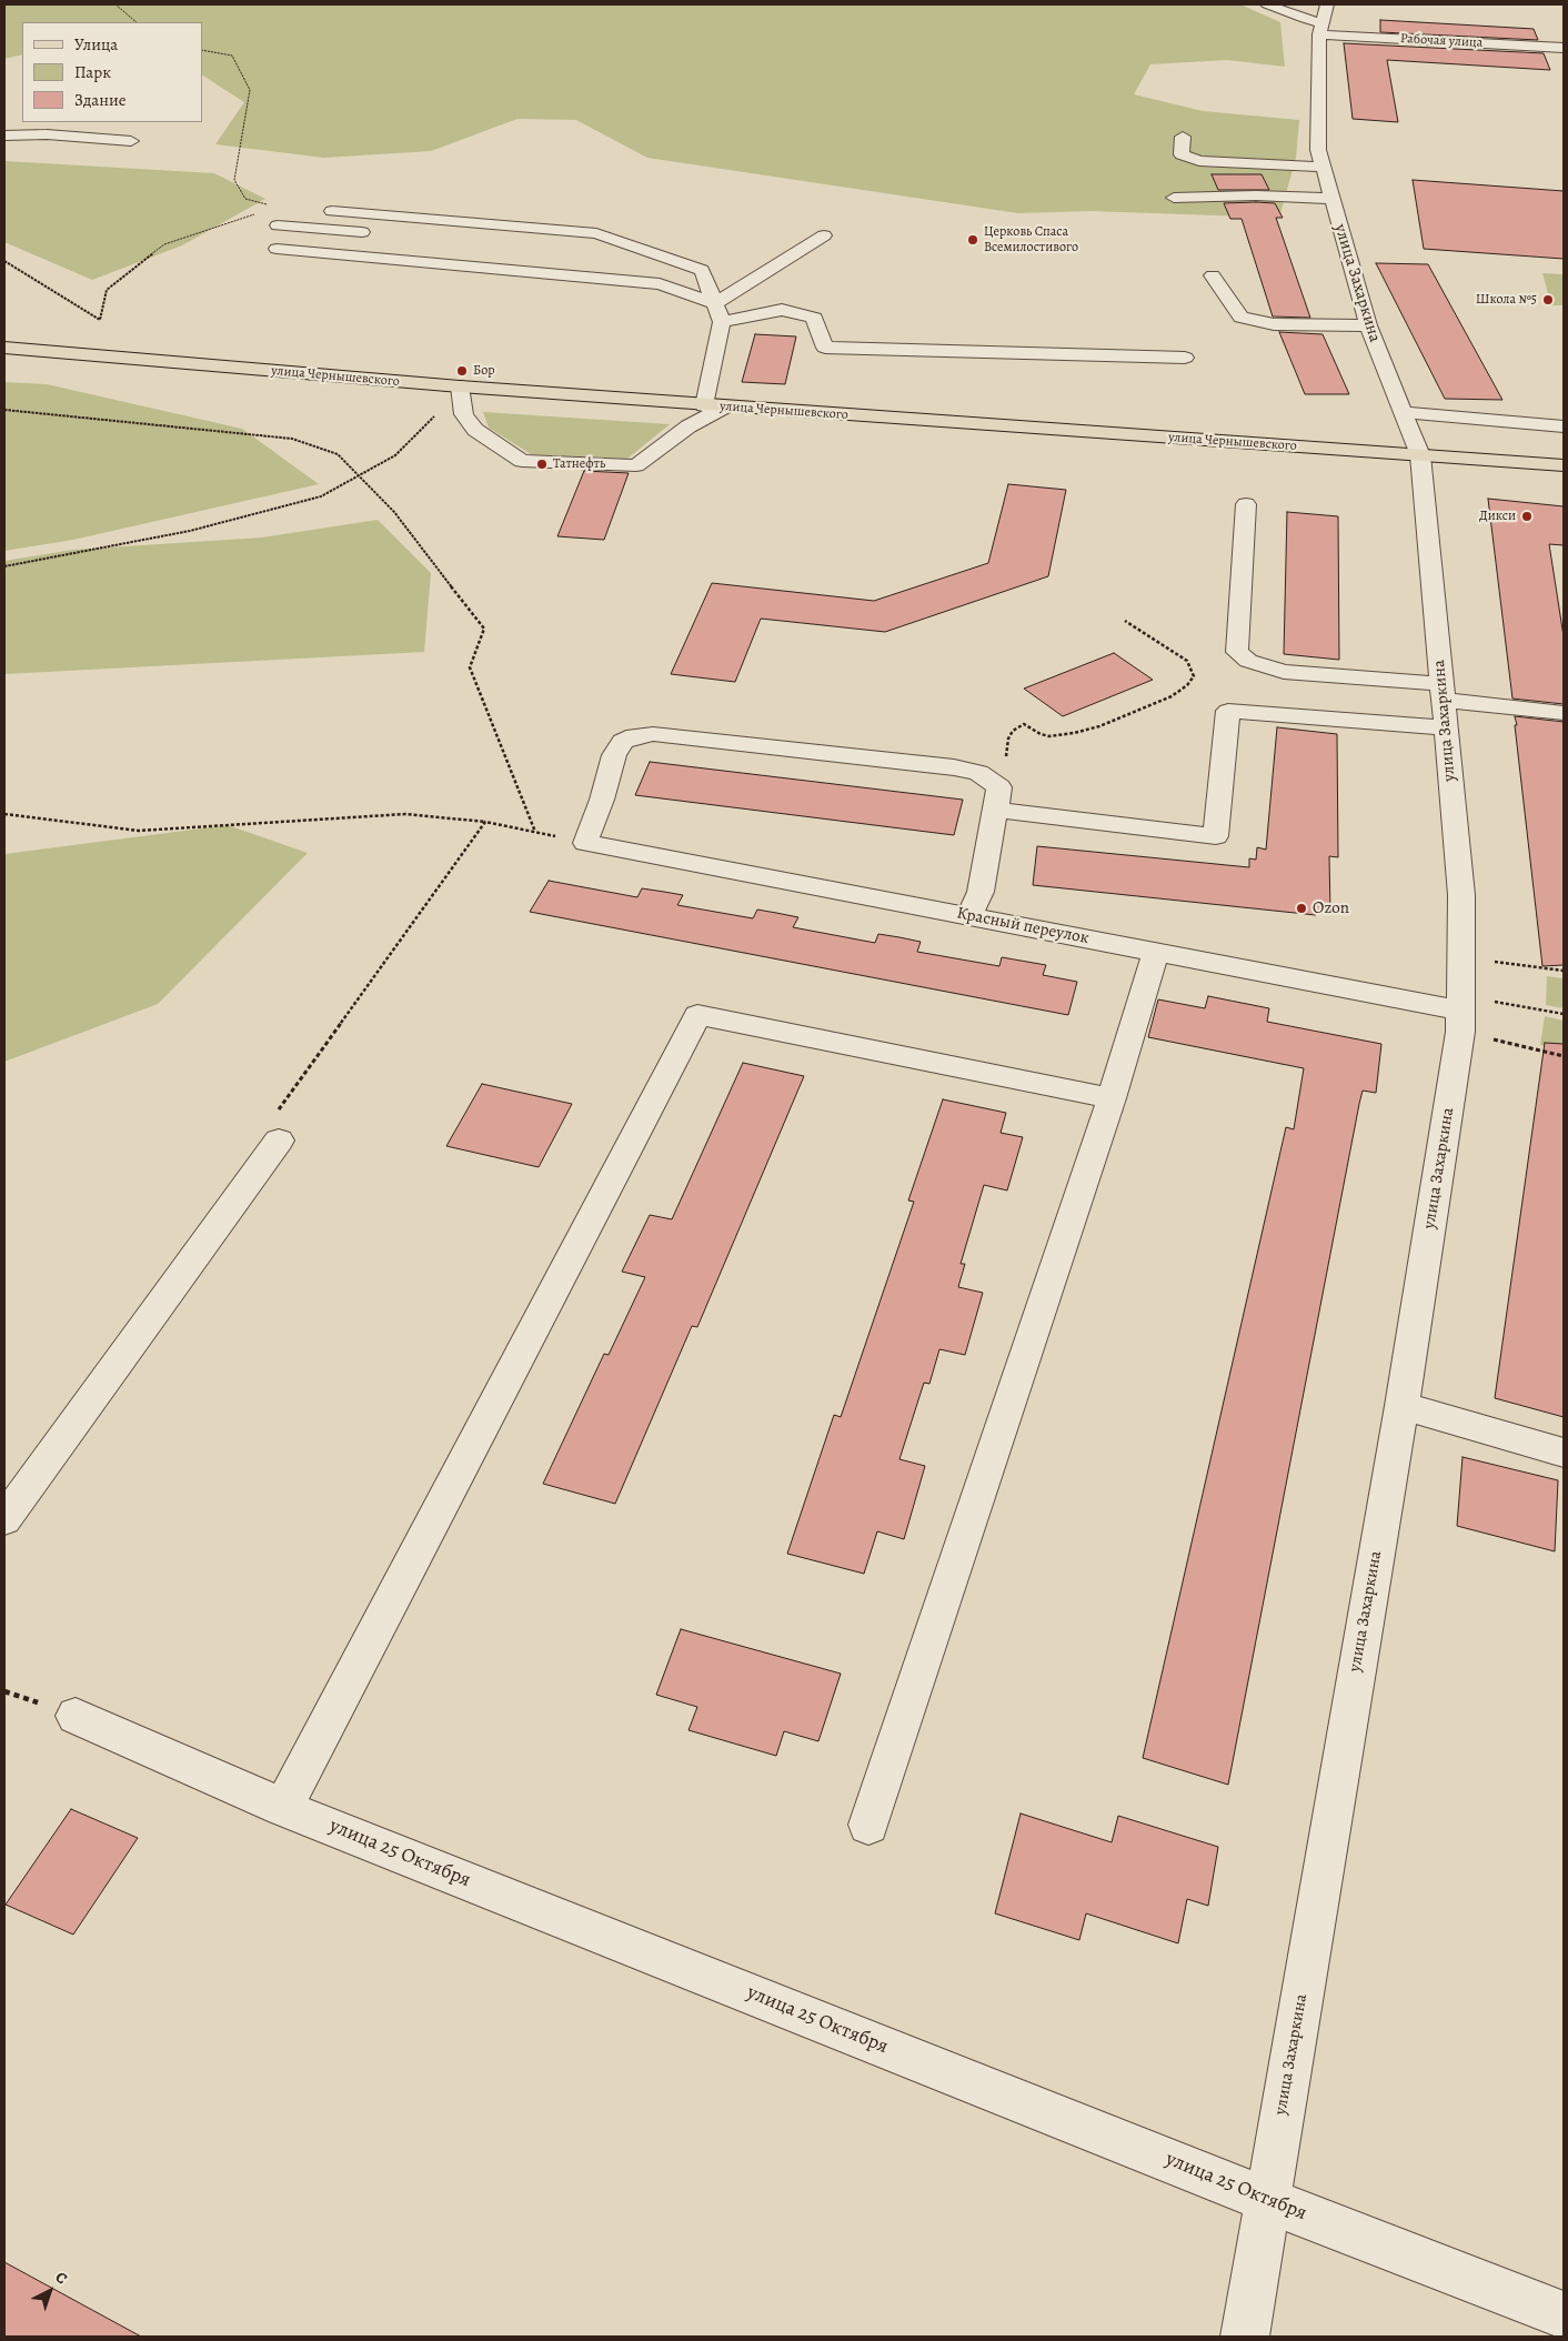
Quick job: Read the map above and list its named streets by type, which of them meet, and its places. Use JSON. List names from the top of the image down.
{
  "streets": {
    "main road": ["улица Чернышевского"],
    "street": [
      "Рабочая улица",
      "улица Захаркина",
      "Красный переулок",
      "улица 25 Октября"
    ]
  },
  "crossings": [
    ["Рабочая улица", "улица Захаркина"],
    ["улица Захаркина", "улица Чернышевского"],
    ["улица Захаркина", "Красный переулок"],
    ["улица Захаркина", "улица 25 Октября"]
  ],
  "places": [
    "Церковь Спаса Всемилостивого",
    "Школа №5",
    "Бор",
    "Татнефть",
    "Дикси",
    "Ozon"
  ],
  "legend": ["Улица", "Парк", "Здание"],
  "north": "top right"
}
